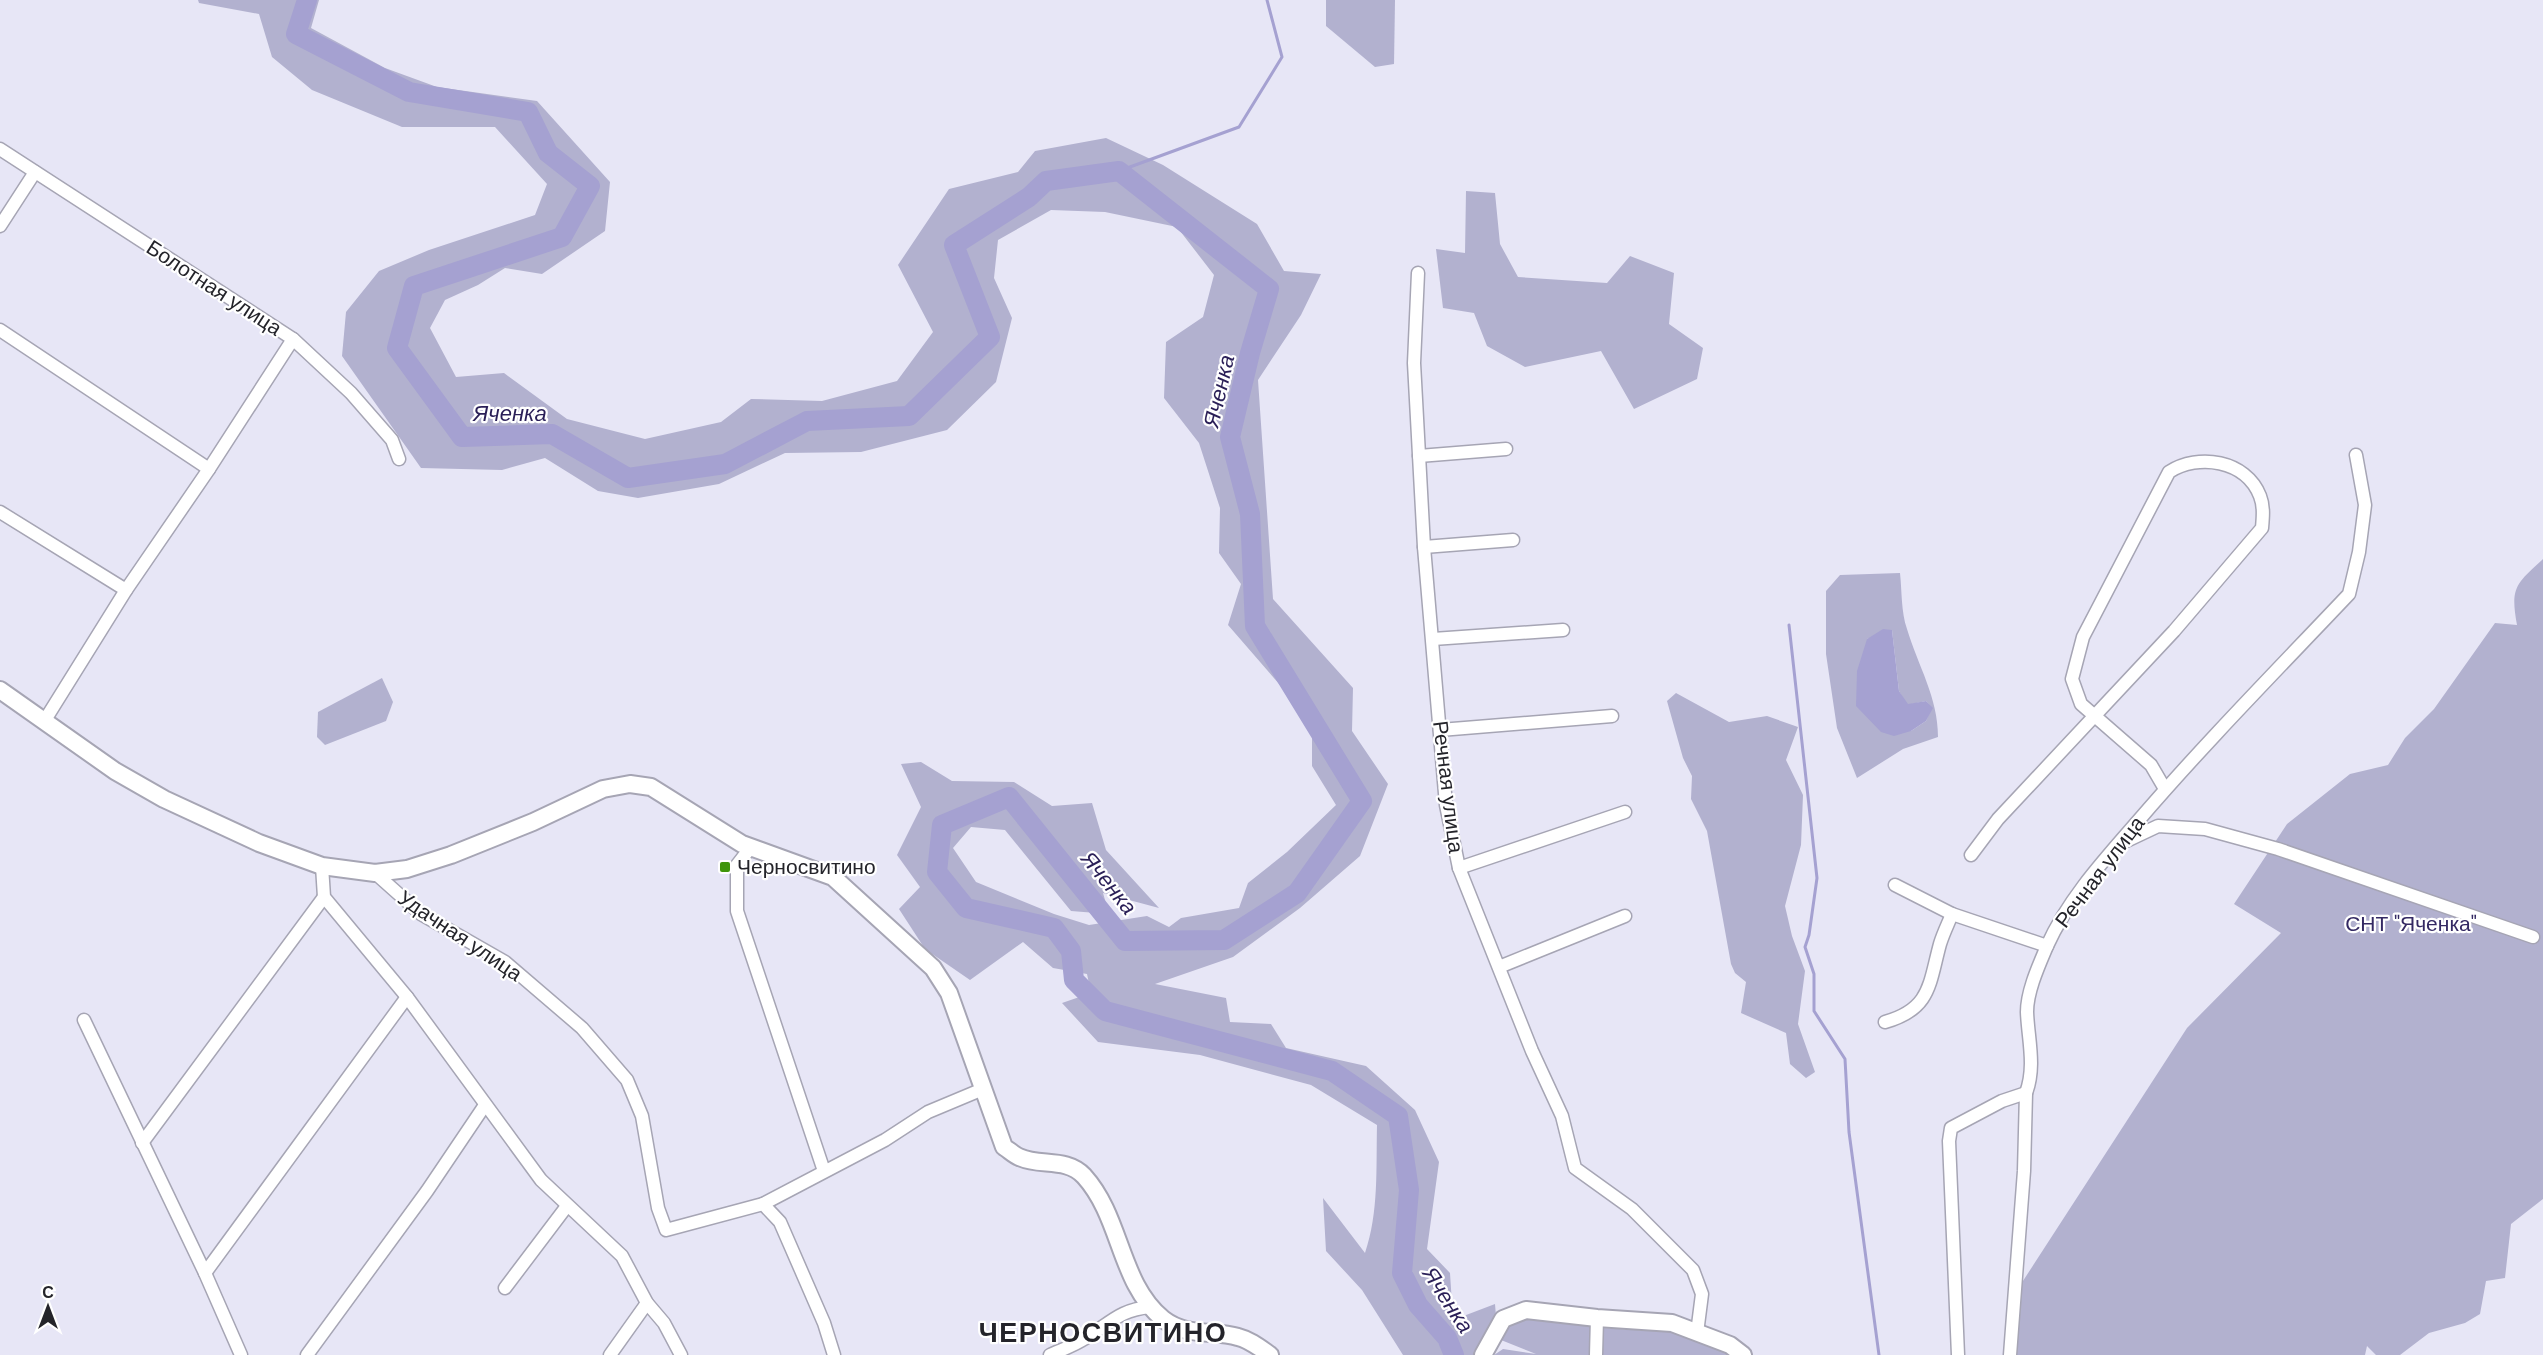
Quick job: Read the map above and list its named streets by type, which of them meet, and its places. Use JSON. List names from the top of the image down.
{
  "streets": {
    "street": ["Болотная улица", "Речная улица", "Удачная улица"]
  },
  "districts": ["ЧЕРНОСВИТИНО"],
  "water": ["Яченка"],
  "parks": ["СНТ \"Яченка\""],
  "places": {
    "transit": ["Черносвитино"]
  },
  "north": "top"
}
